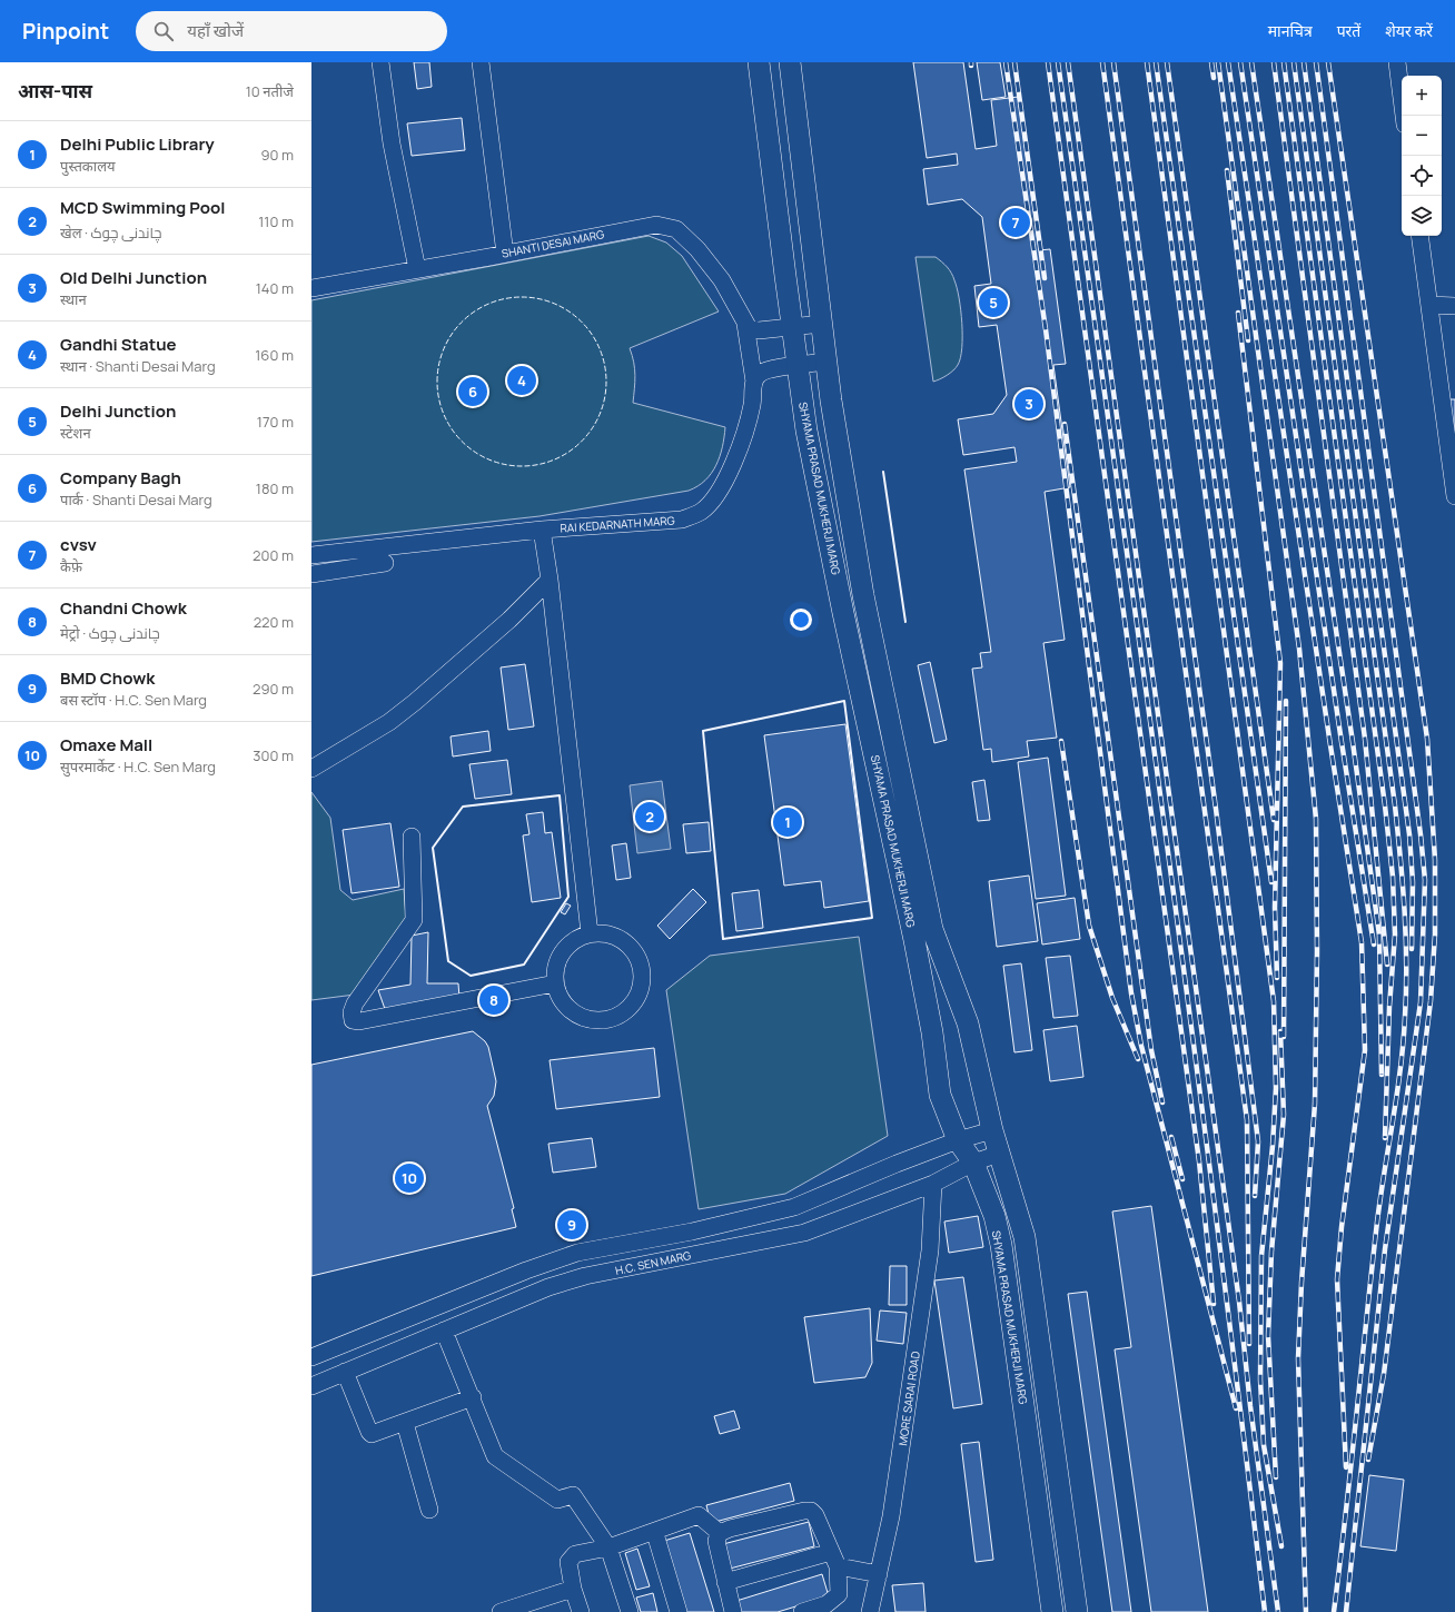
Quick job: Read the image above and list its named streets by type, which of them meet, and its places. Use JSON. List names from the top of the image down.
{
  "streets": {
    "main road": ["SHYAMA PRASAD MUKHERJI MARG"],
    "street": [
      "SHANTI DESAI MARG",
      "RAI KEDARNATH MARG",
      "H.C. SEN MARG",
      "MORE SARAI ROAD"
    ]
  },
  "crossings": [
    ["SHANTI DESAI MARG", "RAI KEDARNATH MARG"],
    ["SHYAMA PRASAD MUKHERJI MARG", "H.C. SEN MARG"],
    ["H.C. SEN MARG", "MORE SARAI ROAD"]
  ],
  "page": {
    "header": "Pinpoint",
    "search": "यहाँ खोजें",
    "nav": ["मानचित्र", "परतें", "शेयर करें"],
    "heading": ["आस-पास", "10 नतीजे"],
    "map_buttons": ["+", "−"],
    "list": [
      {
        "mark": "1",
        "name": "Delhi Public Library",
        "note": "पुस्तकालय",
        "value": "90 m"
      },
      {
        "mark": "2",
        "name": "MCD Swimming Pool",
        "note": "खेल · چاندنی چوک",
        "value": "110 m"
      },
      {
        "mark": "3",
        "name": "Old Delhi Junction",
        "note": "स्थान",
        "value": "140 m"
      },
      {
        "mark": "4",
        "name": "Gandhi Statue",
        "note": "स्थान · Shanti Desai Marg",
        "value": "160 m"
      },
      {
        "mark": "5",
        "name": "Delhi Junction",
        "note": "स्टेशन",
        "value": "170 m"
      },
      {
        "mark": "6",
        "name": "Company Bagh",
        "note": "पार्क · Shanti Desai Marg",
        "value": "180 m"
      },
      {
        "mark": "7",
        "name": "cvsv",
        "note": "कैफ़े",
        "value": "200 m"
      },
      {
        "mark": "8",
        "name": "Chandni Chowk",
        "note": "मेट्रो · چاندنی چوک",
        "value": "220 m"
      },
      {
        "mark": "9",
        "name": "BMD Chowk",
        "note": "बस स्टॉप · H.C. Sen Marg",
        "value": "290 m"
      },
      {
        "mark": "10",
        "name": "Omaxe Mall",
        "note": "सुपरमार्केट · H.C. Sen Marg",
        "value": "300 m"
      }
    ],
    "pins": [
      "7",
      "5",
      "4",
      "6",
      "3",
      "2",
      "1",
      "8",
      "10",
      "9"
    ]
  }
}
